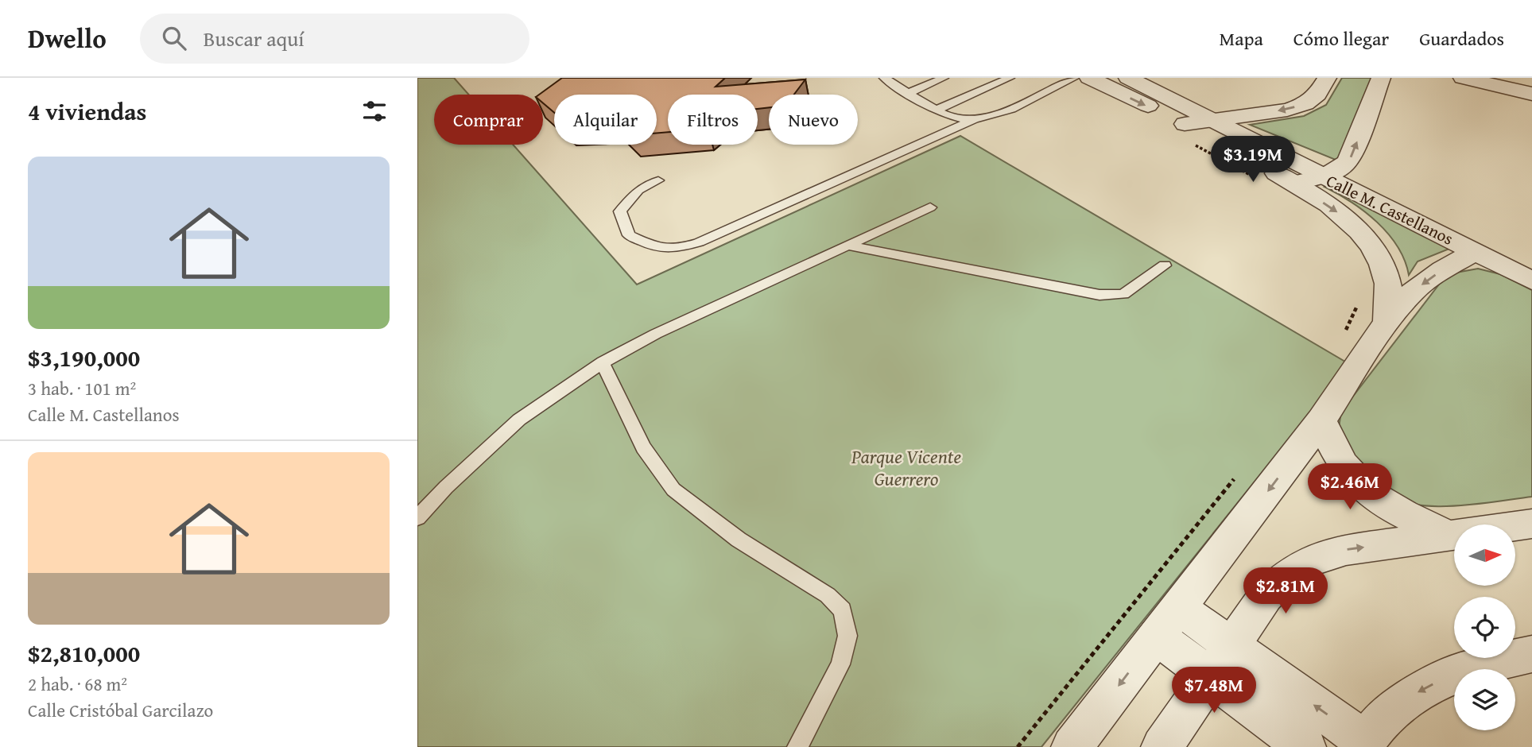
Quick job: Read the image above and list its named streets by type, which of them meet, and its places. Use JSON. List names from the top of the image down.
{
  "streets": {
    "street": ["Calle M. Castellanos"]
  },
  "parks": ["Parque Vicente Guerrero"],
  "north": "right",
  "page": {
    "header": "Dwello",
    "search": "Buscar aquí",
    "nav": ["Mapa", "Cómo llegar", "Guardados"],
    "heading": "4 viviendas",
    "chip": [
      "Comprar",
      "Alquilar",
      "Filtros",
      "Nuevo"
    ],
    "price": [
      "$3.19M",
      "$2.46M",
      "$2.81M",
      "$7.48M"
    ],
    "list": [
      {
        "name": "$3,190,000",
        "note": "3 hab. · 101 m² · Calle M. Castellanos"
      },
      {
        "name": "$2,810,000",
        "note": "2 hab. · 68 m² · Calle Cristóbal Garcilazo"
      }
    ]
  }
}
